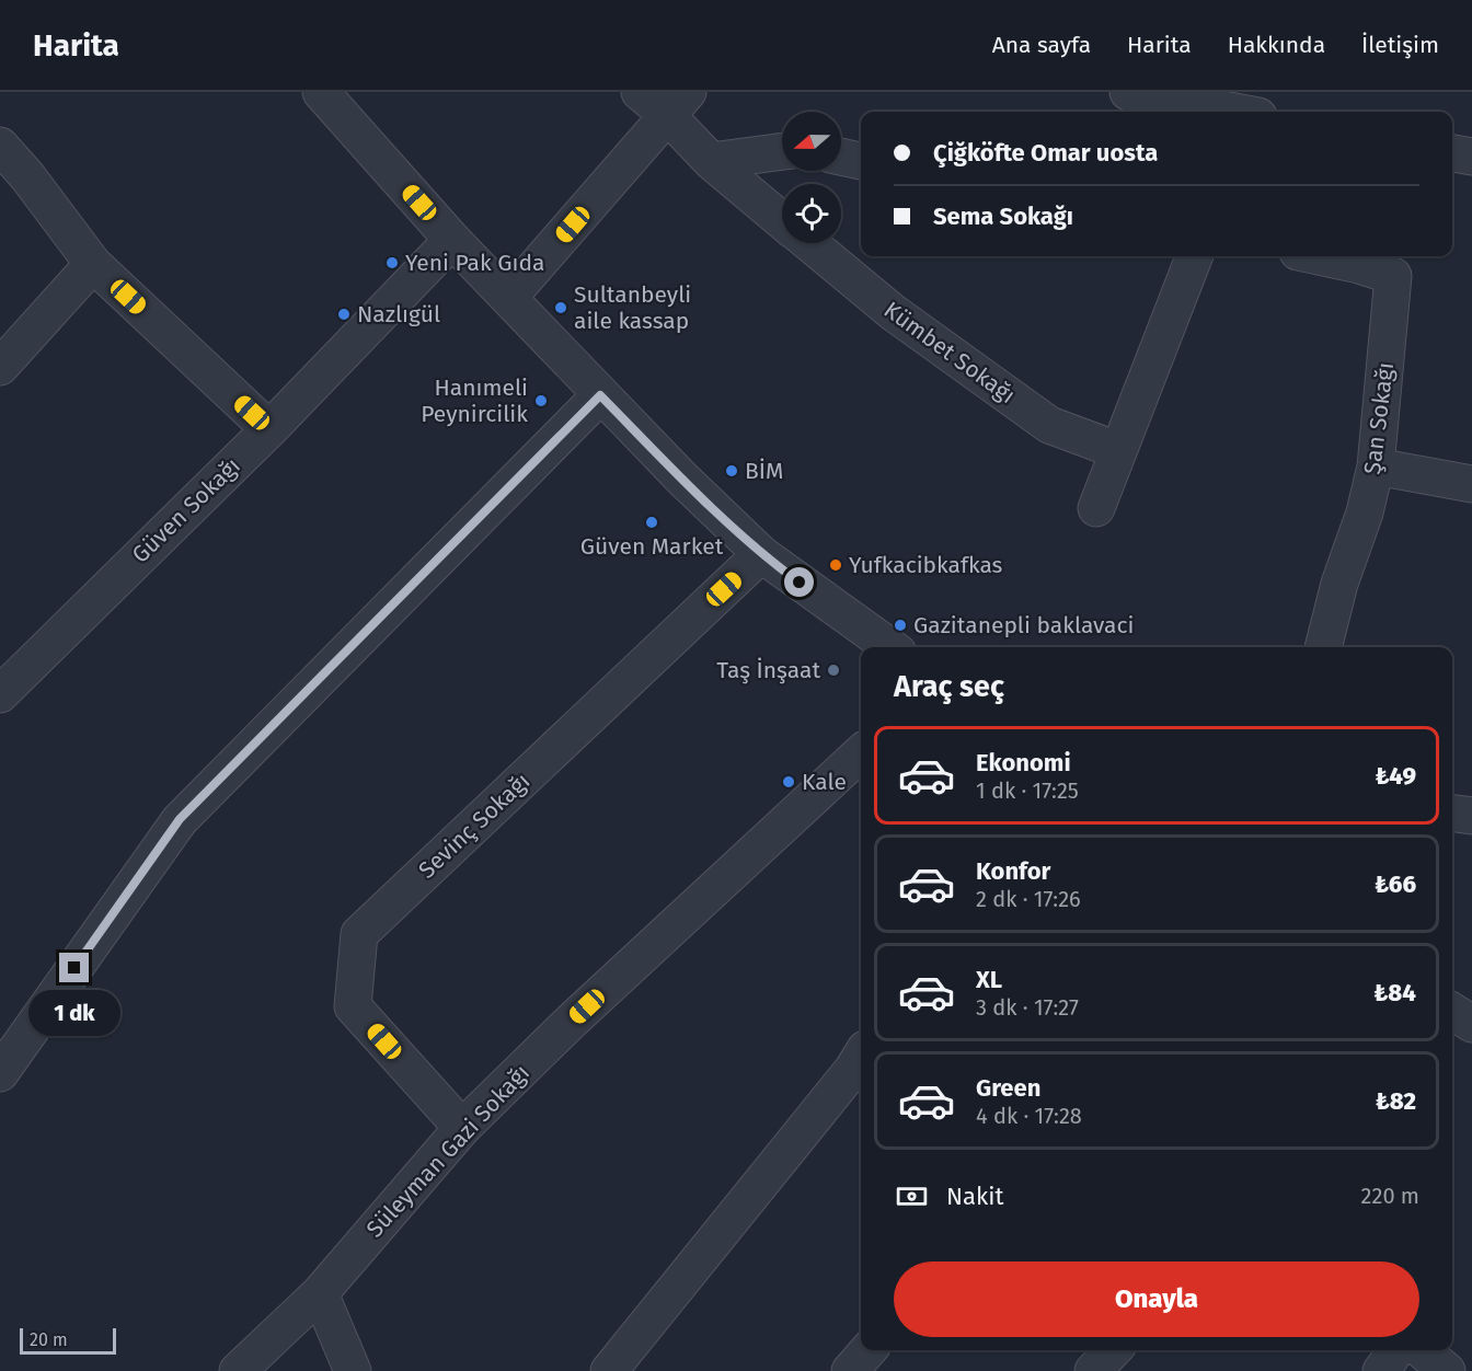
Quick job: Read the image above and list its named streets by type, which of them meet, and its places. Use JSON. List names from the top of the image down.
{
  "streets": {
    "street": [
      "Kümbet Sokağı",
      "Şan Sokağı",
      "Güven Sokağı",
      "Sevinç Sokağı",
      "Süleyman Gazi Sokağı"
    ]
  },
  "crossings": [
    ["Sevinç Sokağı", "Süleyman Gazi Sokağı"]
  ],
  "places": [
    "Yeni Pak Gıda",
    "Sultanbeyli aile kassap",
    "Nazlıgül",
    "Hanımeli Peynircilik",
    "BİM",
    "Güven Market",
    "Yufkacibkafkas",
    "Gazitanepli baklavaci",
    "Taş İnşaat",
    "Kale"
  ],
  "scale_bar": "20 m",
  "north": "left",
  "page": {
    "header": "Harita",
    "nav": [
      "Ana sayfa",
      "Harita",
      "Hakkında",
      "İletişim"
    ],
    "banner": ["Çiğköfte Omar uosta", "Sema Sokağı"],
    "heading": "Araç seç",
    "list": [
      {
        "name": "Ekonomi",
        "note": "1 dk · 17:25",
        "value": "₺49"
      },
      {
        "name": "Konfor",
        "note": "2 dk · 17:26",
        "value": "₺66"
      },
      {
        "name": "XL",
        "note": "3 dk · 17:27",
        "value": "₺84"
      },
      {
        "name": "Green",
        "note": "4 dk · 17:28",
        "value": "₺82"
      }
    ],
    "bubble": "1 dk",
    "pay": ["Nakit", "220 m"],
    "buttons": "Onayla",
    "scale": "20 m"
  }
}
